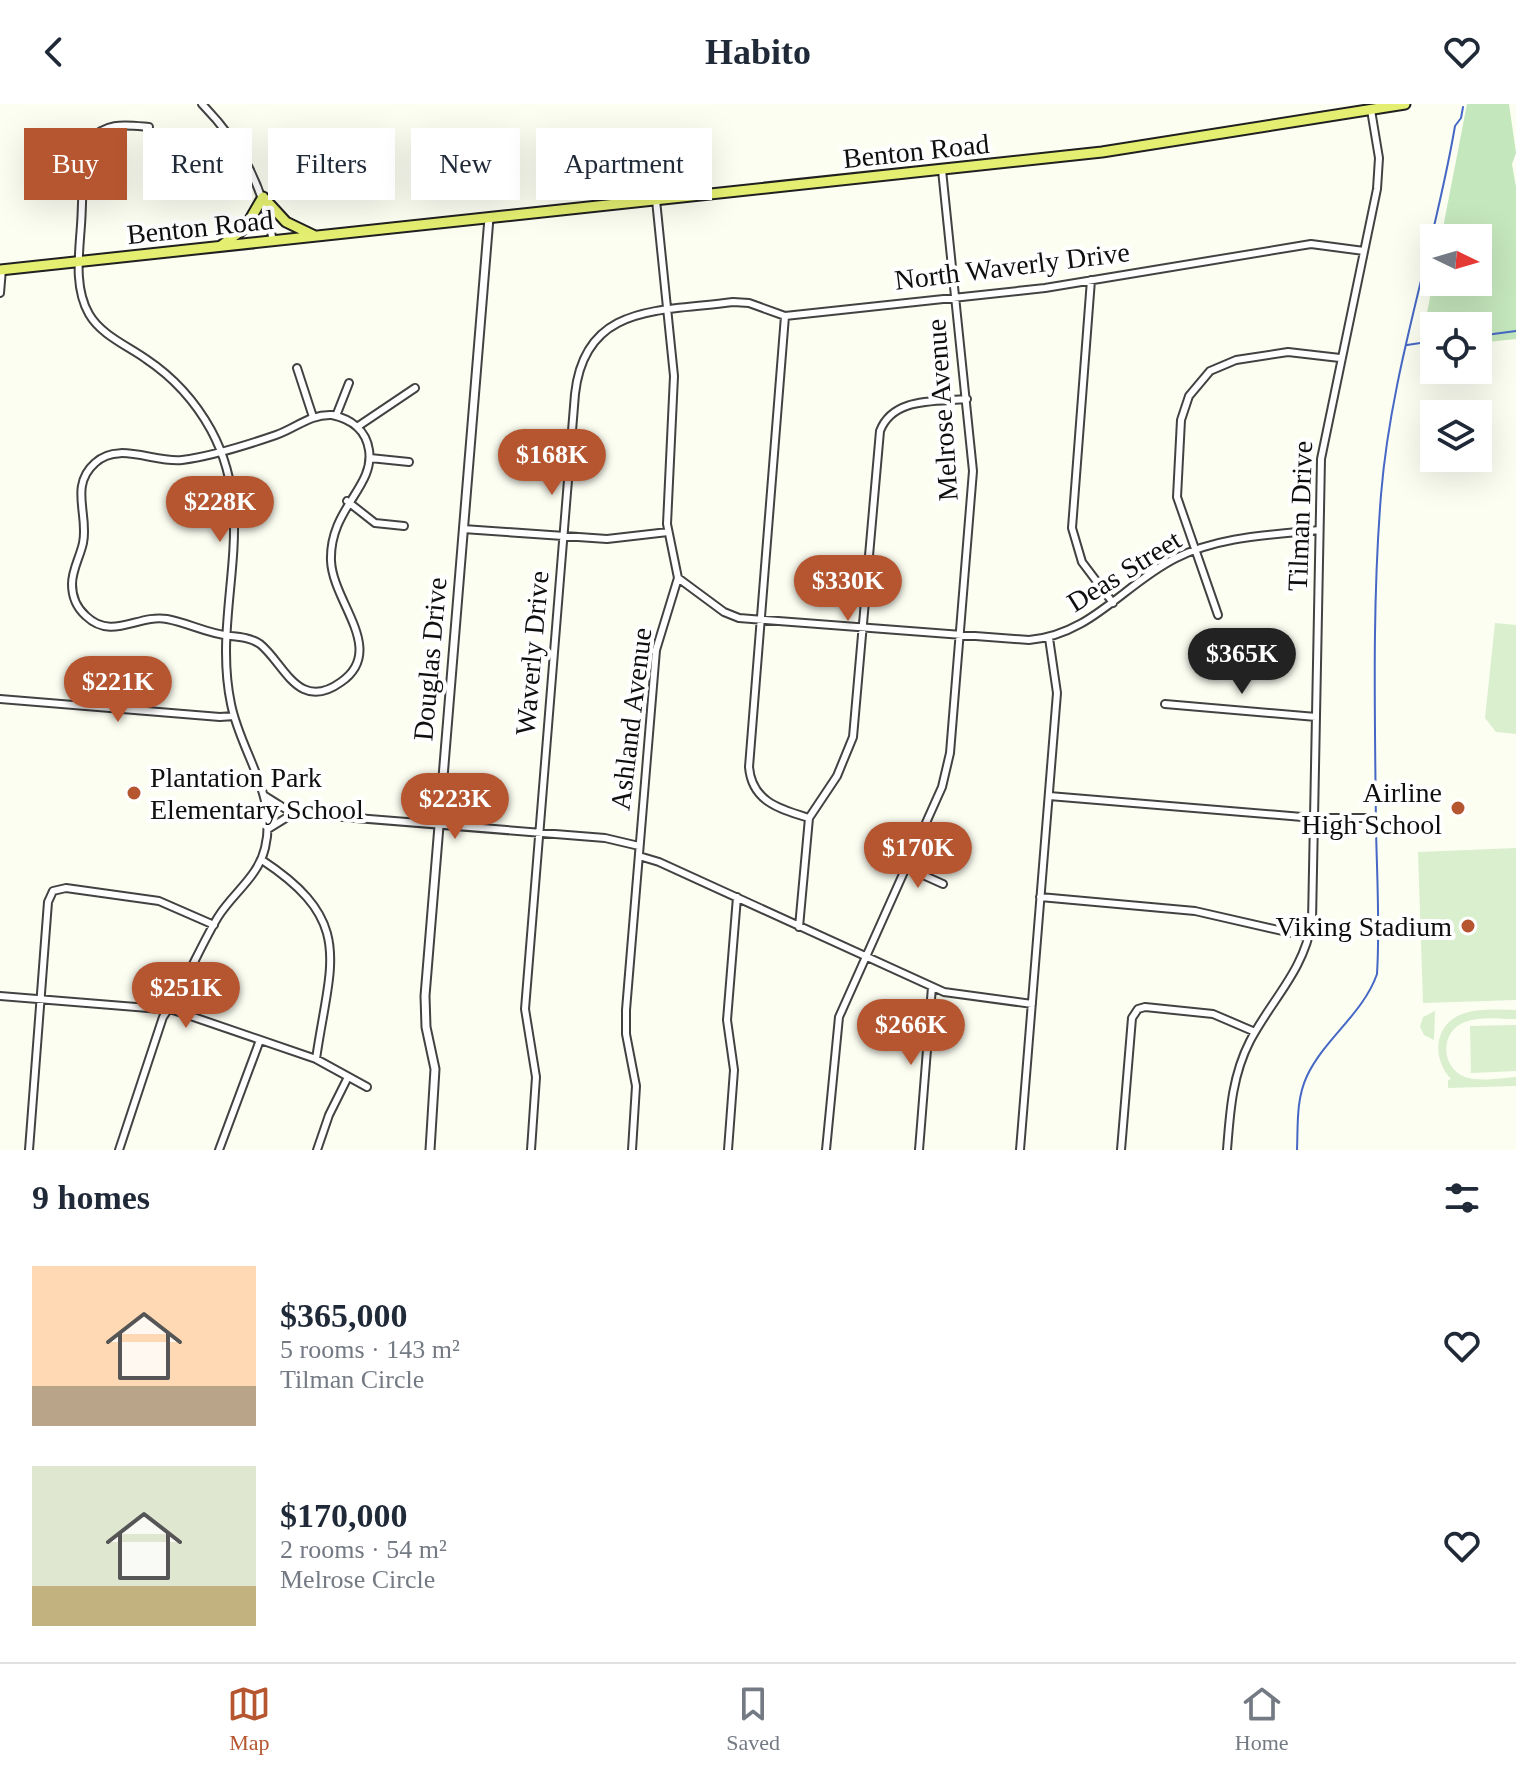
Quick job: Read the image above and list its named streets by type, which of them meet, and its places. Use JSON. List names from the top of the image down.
{
  "streets": {
    "main road": ["Benton Road"],
    "street": [
      "North Waverly Drive",
      "Melrose Avenue",
      "Tilman Drive",
      "Deas Street",
      "Waverly Drive",
      "Douglas Drive",
      "Ashland Avenue"
    ]
  },
  "crossings": [
    ["Benton Road", "Melrose Avenue"],
    ["Benton Road", "Tilman Drive"],
    ["Benton Road", "Douglas Drive"],
    ["North Waverly Drive", "Melrose Avenue"],
    ["North Waverly Drive", "Tilman Drive"],
    ["North Waverly Drive", "Waverly Drive"],
    ["Melrose Avenue", "Deas Street"],
    ["Tilman Drive", "Deas Street"],
    ["Deas Street", "Ashland Avenue"]
  ],
  "places": ["Plantation Park Elementary School", "Airline High School", "Viking Stadium"],
  "north": "right",
  "page": {
    "header": "Habito",
    "chip": [
      "Buy",
      "Rent",
      "Filters",
      "New",
      "Apartment"
    ],
    "price": [
      "$168K",
      "$228K",
      "$330K",
      "$365K",
      "$221K",
      "$223K",
      "$170K",
      "$251K",
      "$266K"
    ],
    "heading": "9 homes",
    "list": [
      {
        "name": "$365,000",
        "note": "5 rooms · 143 m² · Tilman Circle"
      },
      {
        "name": "$170,000",
        "note": "2 rooms · 54 m² · Melrose Circle"
      }
    ],
    "tabs": ["Map", "Saved", "Home"]
  }
}
